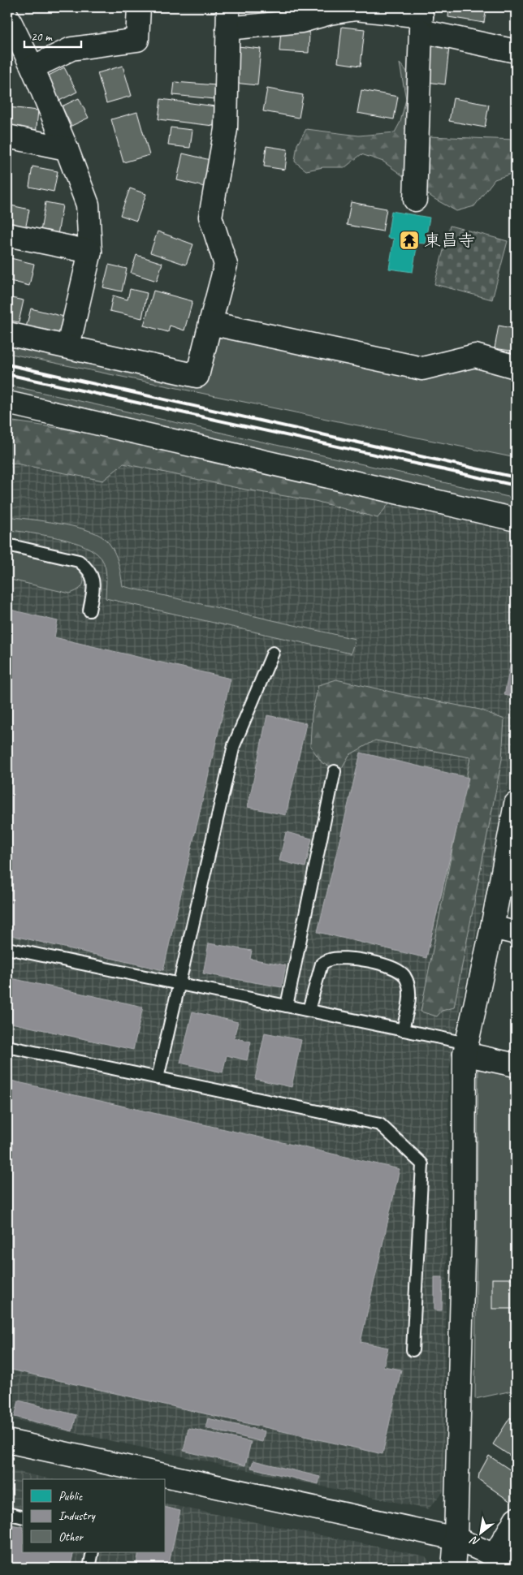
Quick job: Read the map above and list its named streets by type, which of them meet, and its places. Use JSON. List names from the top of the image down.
{
  "places": {
    "temple": ["東昌寺"]
  },
  "legend": ["Public", "Industry", "Other"],
  "scale_bar": "20 m",
  "north": "bottom left"
}
